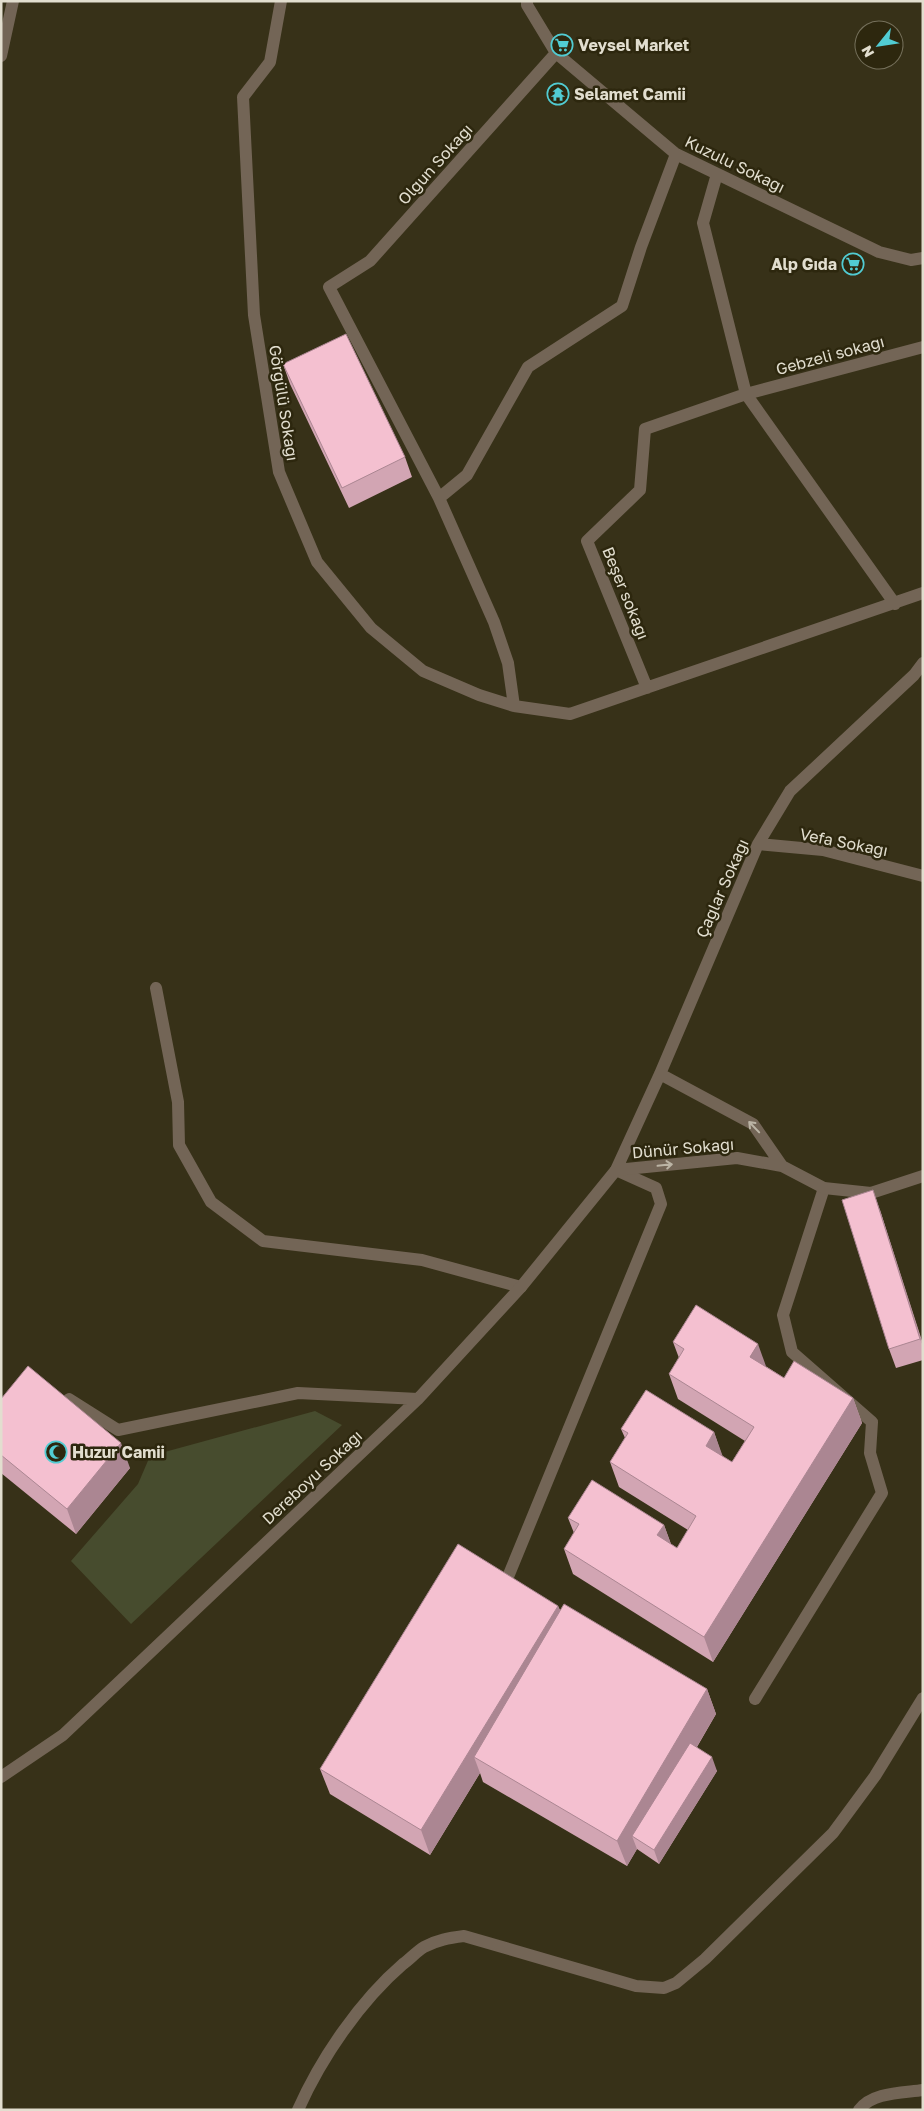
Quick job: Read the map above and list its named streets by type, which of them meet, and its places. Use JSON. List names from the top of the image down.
{
  "streets": {
    "street": [
      "Olgun Sokağı",
      "Kuzulu Sokağı",
      "Gebzeli sokağı",
      "Görgülü Sokağı",
      "Beşer sokağı",
      "Vefa Sokağı",
      "Çağlar Sokağı",
      "Dünür Sokağı",
      "Dereboyu Sokağı"
    ]
  },
  "crossings": [
    ["Olgun Sokağı", "Kuzulu Sokağı"],
    ["Gebzeli sokağı", "Beşer sokağı"],
    ["Görgülü Sokağı", "Beşer sokağı"],
    ["Vefa Sokağı", "Çağlar Sokağı"],
    ["Çağlar Sokağı", "Dünür Sokağı"],
    ["Çağlar Sokağı", "Dereboyu Sokağı"],
    ["Dünür Sokağı", "Dereboyu Sokağı"]
  ],
  "places": {
    "supermarket": ["Veysel Market", "Alp Gıda"],
    "temple": ["Selamet Camii"],
    "mosque": ["Huzur Camii"]
  },
  "north": "bottom left"
}
